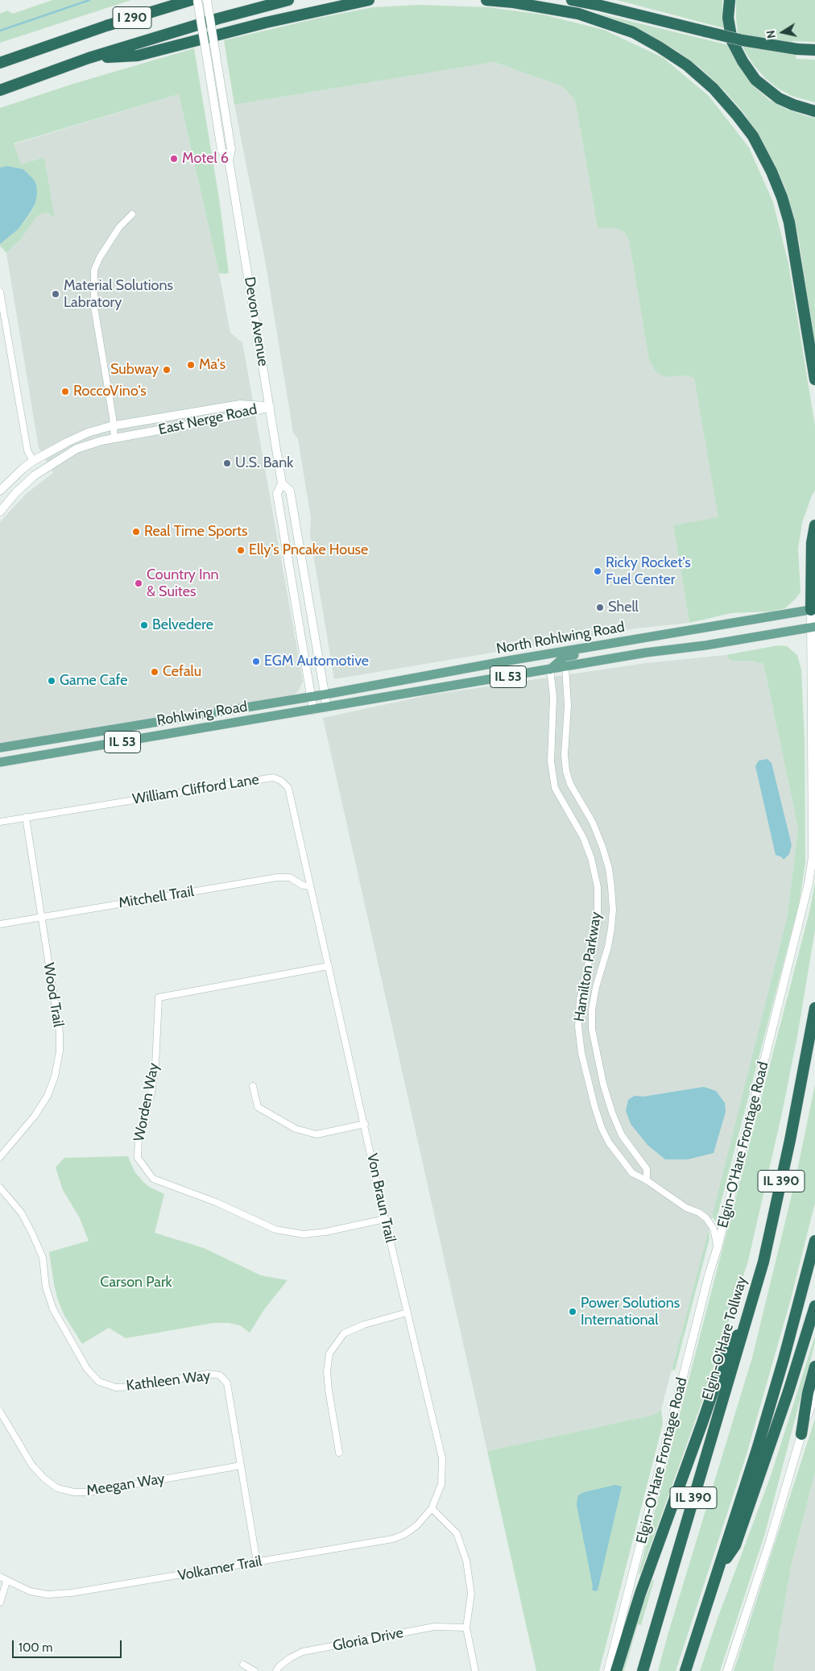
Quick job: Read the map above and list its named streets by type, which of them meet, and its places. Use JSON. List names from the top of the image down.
{
  "streets": {
    "highway": ["I 290", "IL 390", "Elgin-O'Hare Tollway"],
    "main road": [
      "Devon Avenue",
      "East Nerge Road",
      "North Rohlwing Road",
      "IL 53",
      "Rohlwing Road",
      "Elgin-O'Hare Frontage Road"
    ],
    "street": [
      "William Clifford Lane",
      "Mitchell Trail",
      "Hamilton Parkway",
      "Wood Trail",
      "Worden Way",
      "Von Braun Trail",
      "Kathleen Way",
      "Meegan Way",
      "Volkamer Trail",
      "Gloria Drive"
    ]
  },
  "crossings": [
    ["Devon Avenue", "East Nerge Road"],
    ["Devon Avenue", "North Rohlwing Road"],
    ["Devon Avenue", "Rohlwing Road"],
    ["North Rohlwing Road", "Rohlwing Road"],
    ["North Rohlwing Road", "Hamilton Parkway"],
    ["North Rohlwing Road", "Elgin-O'Hare Frontage Road"],
    ["William Clifford Lane", "Mitchell Trail"],
    ["William Clifford Lane", "Wood Trail"],
    ["William Clifford Lane", "Von Braun Trail"],
    ["Mitchell Trail", "Wood Trail"],
    ["Mitchell Trail", "Von Braun Trail"],
    ["Hamilton Parkway", "Elgin-O'Hare Frontage Road"],
    ["Worden Way", "Von Braun Trail"],
    ["Von Braun Trail", "Volkamer Trail"],
    ["Kathleen Way", "Meegan Way"],
    ["Kathleen Way", "Volkamer Trail"]
  ],
  "parks": ["Carson Park"],
  "places": [
    "Motel 6",
    "Material Solutions Labratory",
    "Ma's",
    "Subway",
    "RoccoVino's",
    "U.S. Bank",
    "Real Time Sports",
    "Elly's Pncake House",
    "Ricky Rocket's Fuel Center",
    "Country Inn & Suites",
    "Shell",
    "Belvedere",
    "EGM Automotive",
    "Cefalu",
    "Game Cafe",
    "Power Solutions International"
  ],
  "scale_bar": "100 m",
  "north": "left"
}
